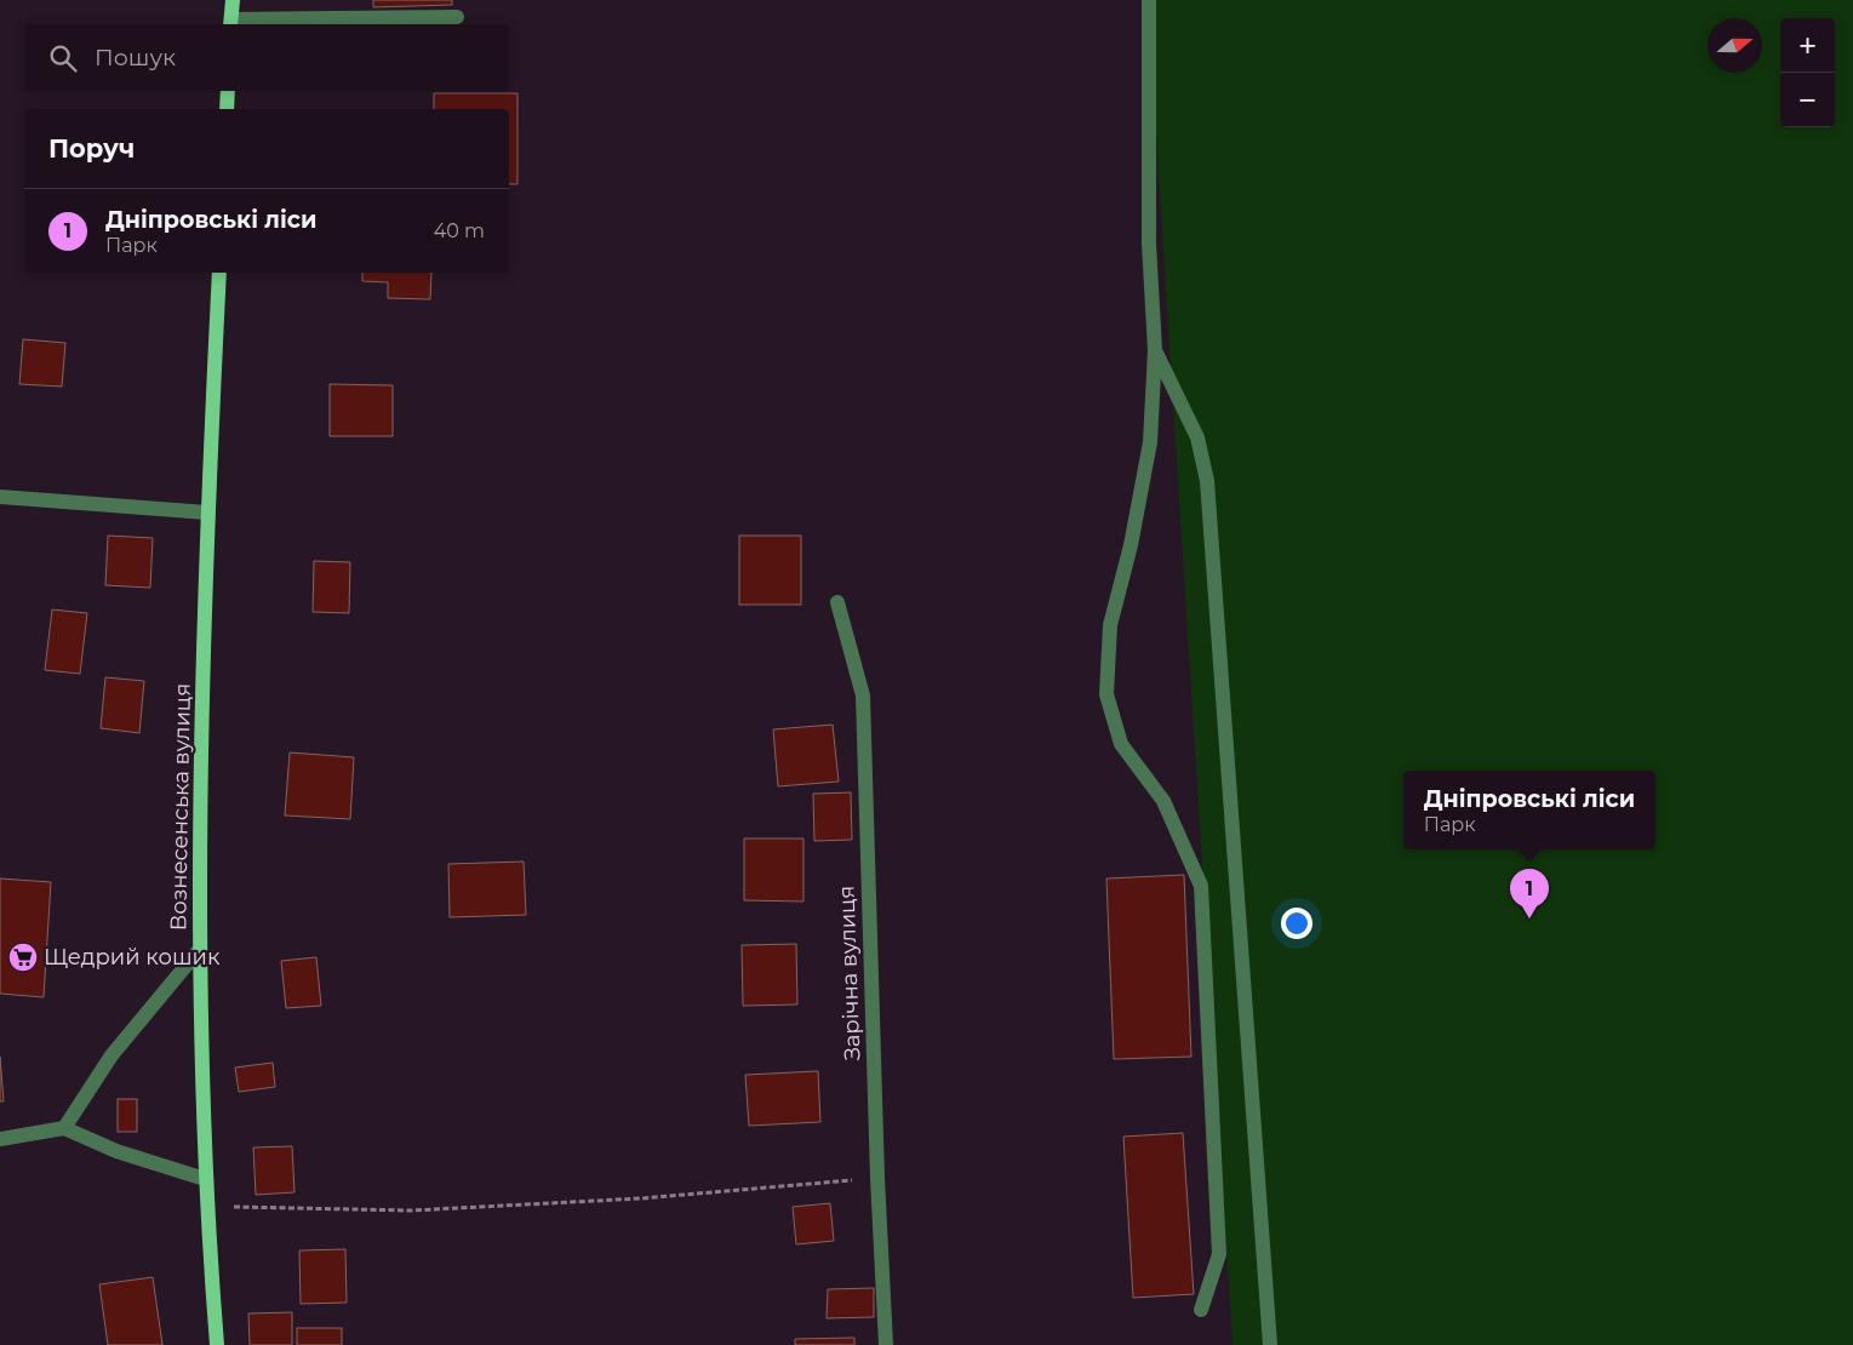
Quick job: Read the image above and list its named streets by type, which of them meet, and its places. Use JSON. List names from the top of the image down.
{
  "streets": {
    "main road": ["Вознесенська вулиця"],
    "street": ["Зарічна вулиця"]
  },
  "places": {
    "supermarket": ["Щедрий кошик"]
  },
  "north": "right",
  "page": {
    "map_buttons": ["+", "−"],
    "search": "Пошук",
    "heading": "Поруч",
    "list": [
      {
        "mark": "1",
        "name": "Дніпровські ліси",
        "note": "Парк",
        "value": "40 m"
      }
    ],
    "popup": ["Дніпровські ліси", "Парк"],
    "pins": "1"
  }
}
